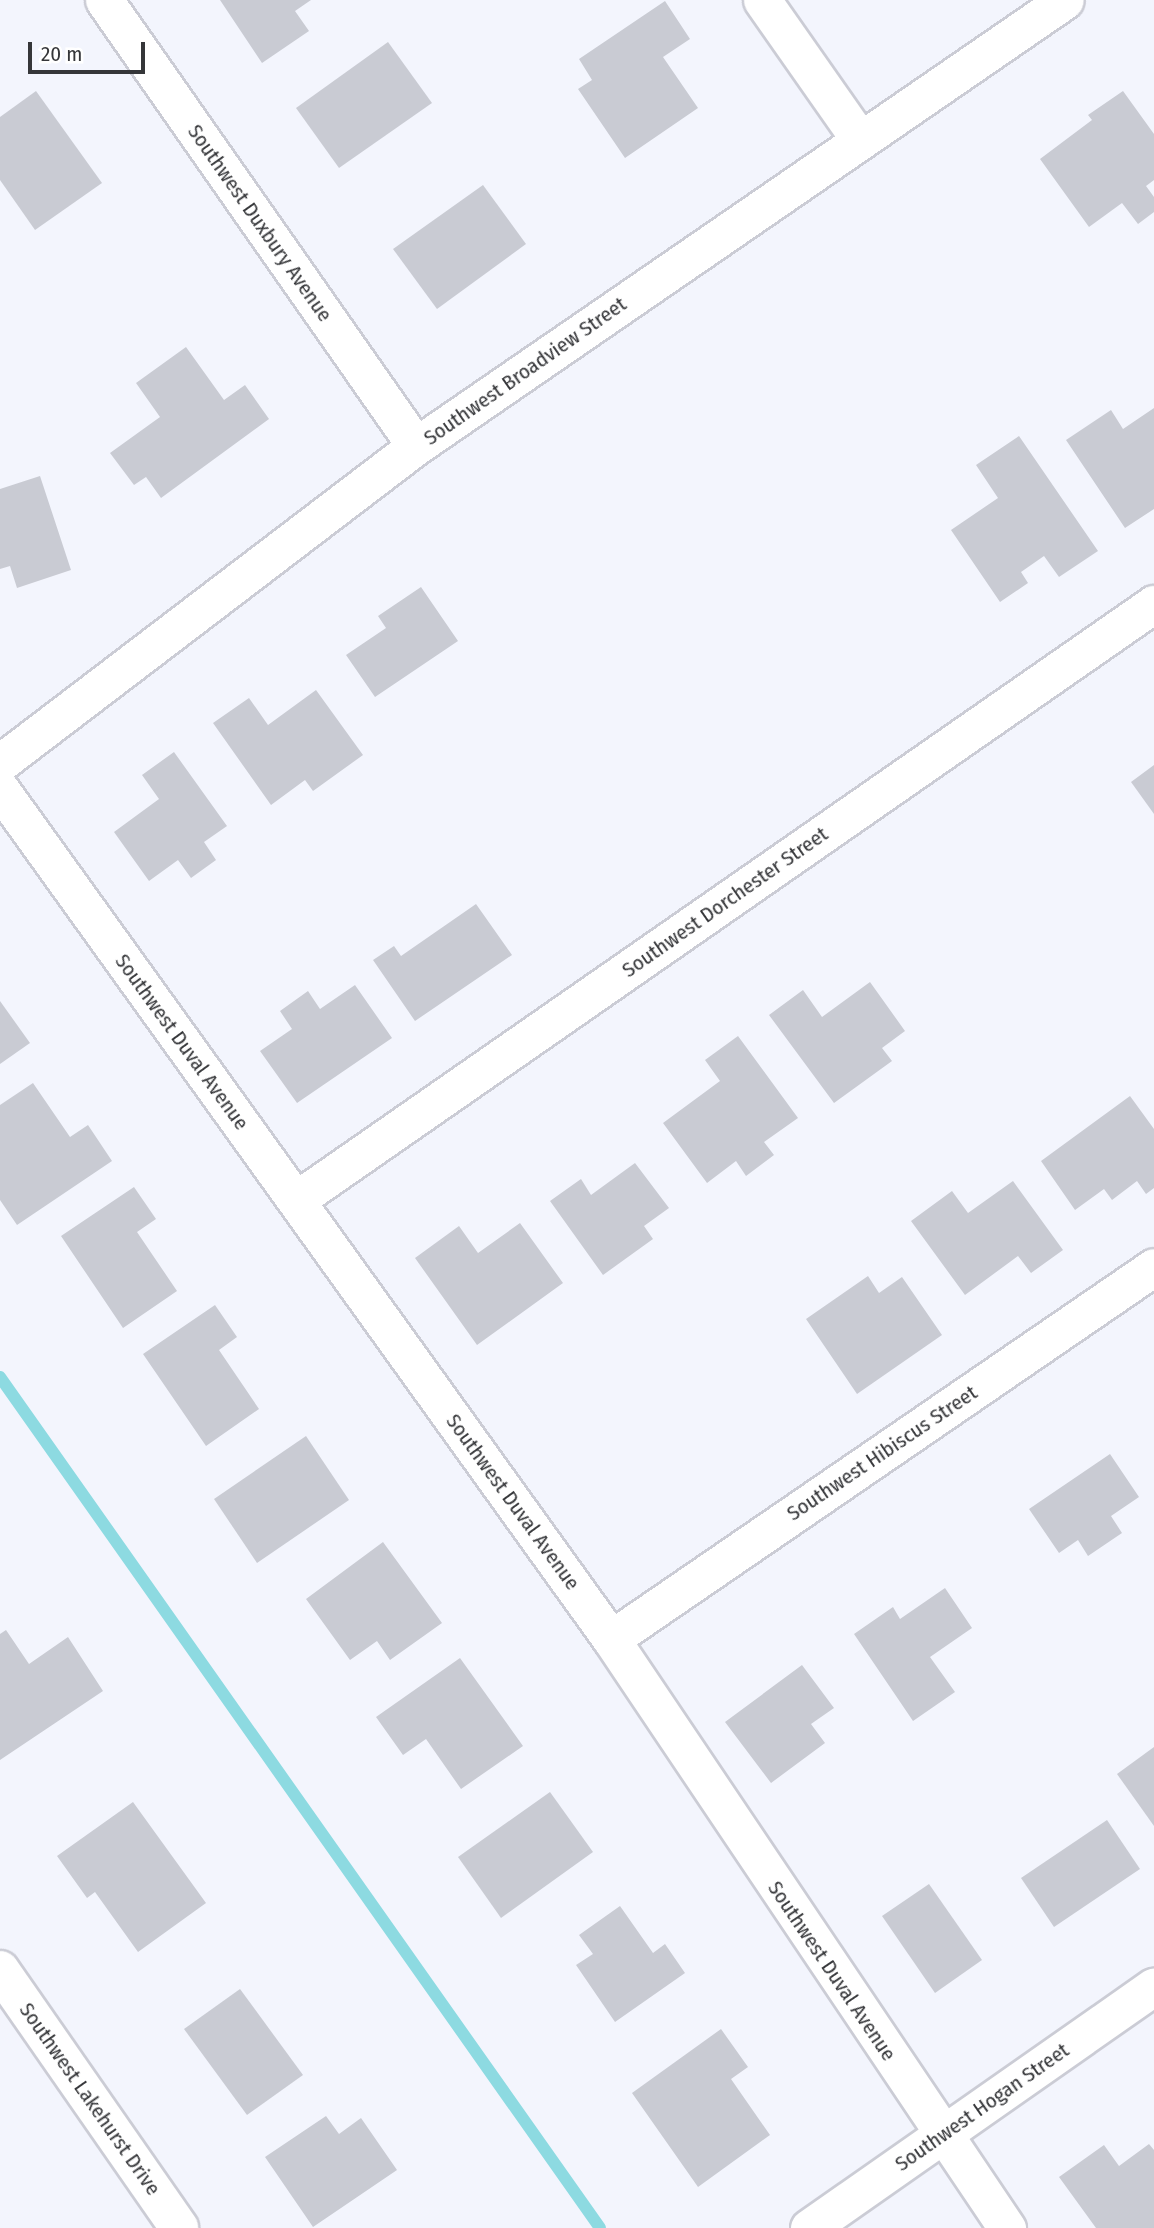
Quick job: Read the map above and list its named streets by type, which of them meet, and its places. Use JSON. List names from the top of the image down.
{
  "streets": {
    "street": [
      "Southwest Duxbury Avenue",
      "Southwest Broadview Street",
      "Southwest Dorchester Street",
      "Southwest Duval Avenue",
      "Southwest Hibiscus Street",
      "Southwest Lakehurst Drive",
      "Southwest Hogan Street"
    ]
  },
  "crossings": [
    ["Southwest Duxbury Avenue", "Southwest Broadview Street"],
    ["Southwest Dorchester Street", "Southwest Duval Avenue"],
    ["Southwest Duval Avenue", "Southwest Hibiscus Street"],
    ["Southwest Duval Avenue", "Southwest Hogan Street"]
  ],
  "scale_bar": "20 m"
}
